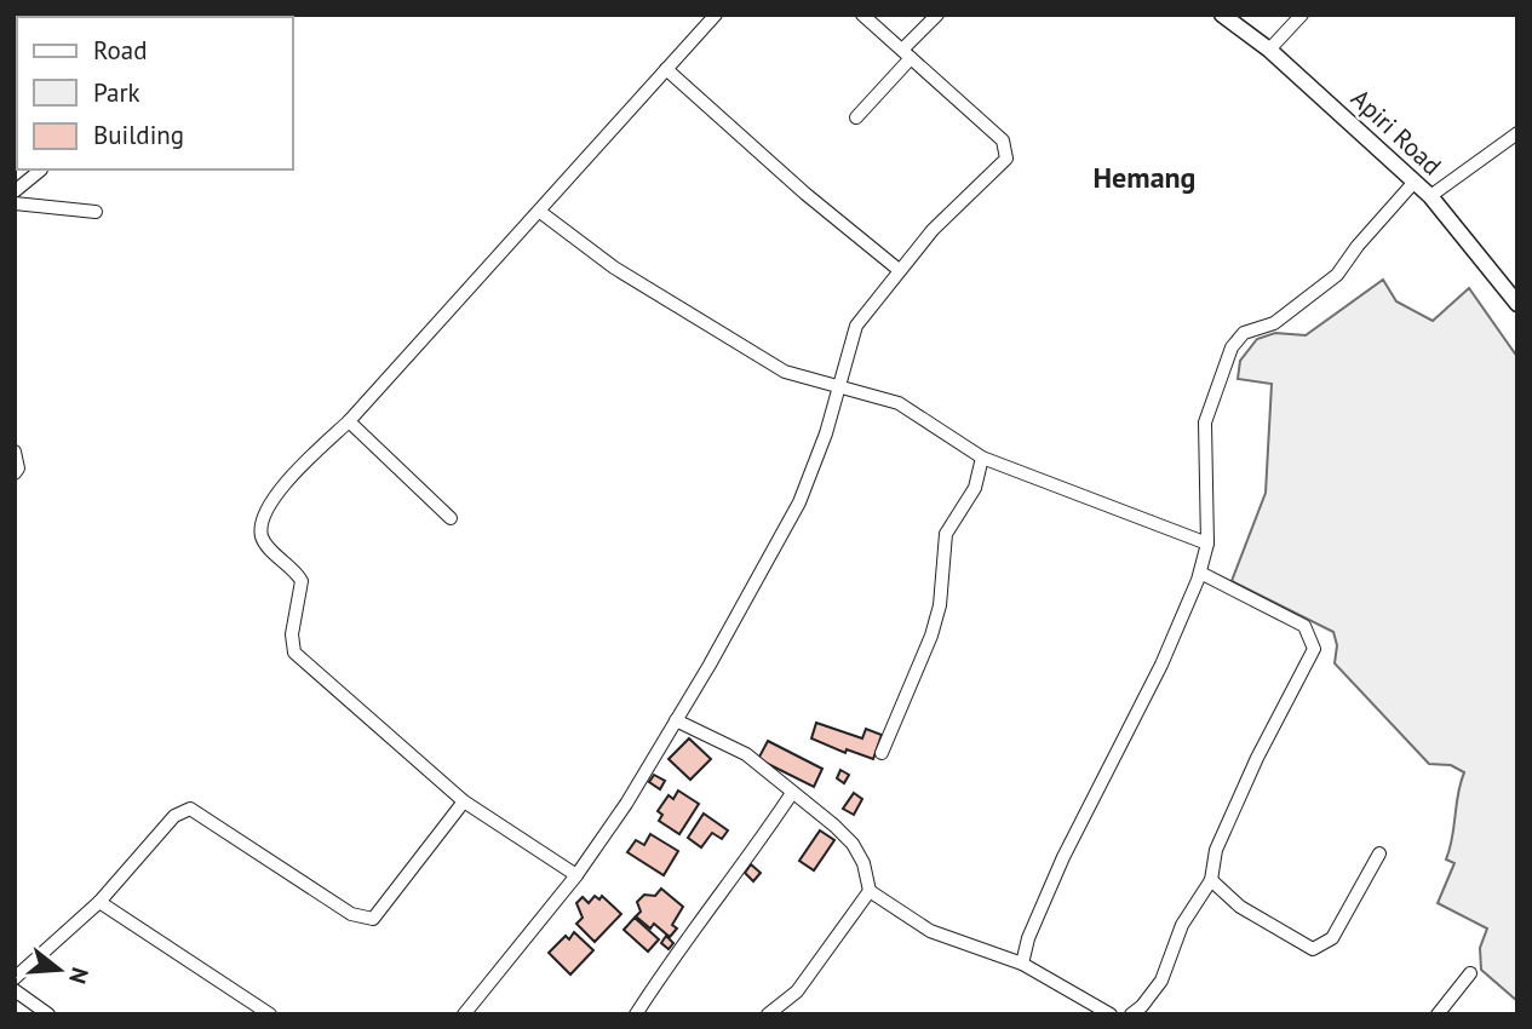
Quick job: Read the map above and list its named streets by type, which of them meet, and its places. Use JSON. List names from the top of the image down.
{
  "streets": {
    "street": ["Apiri Road"]
  },
  "districts": ["Hemang"],
  "legend": ["Road", "Park", "Building"],
  "north": "right"
}
